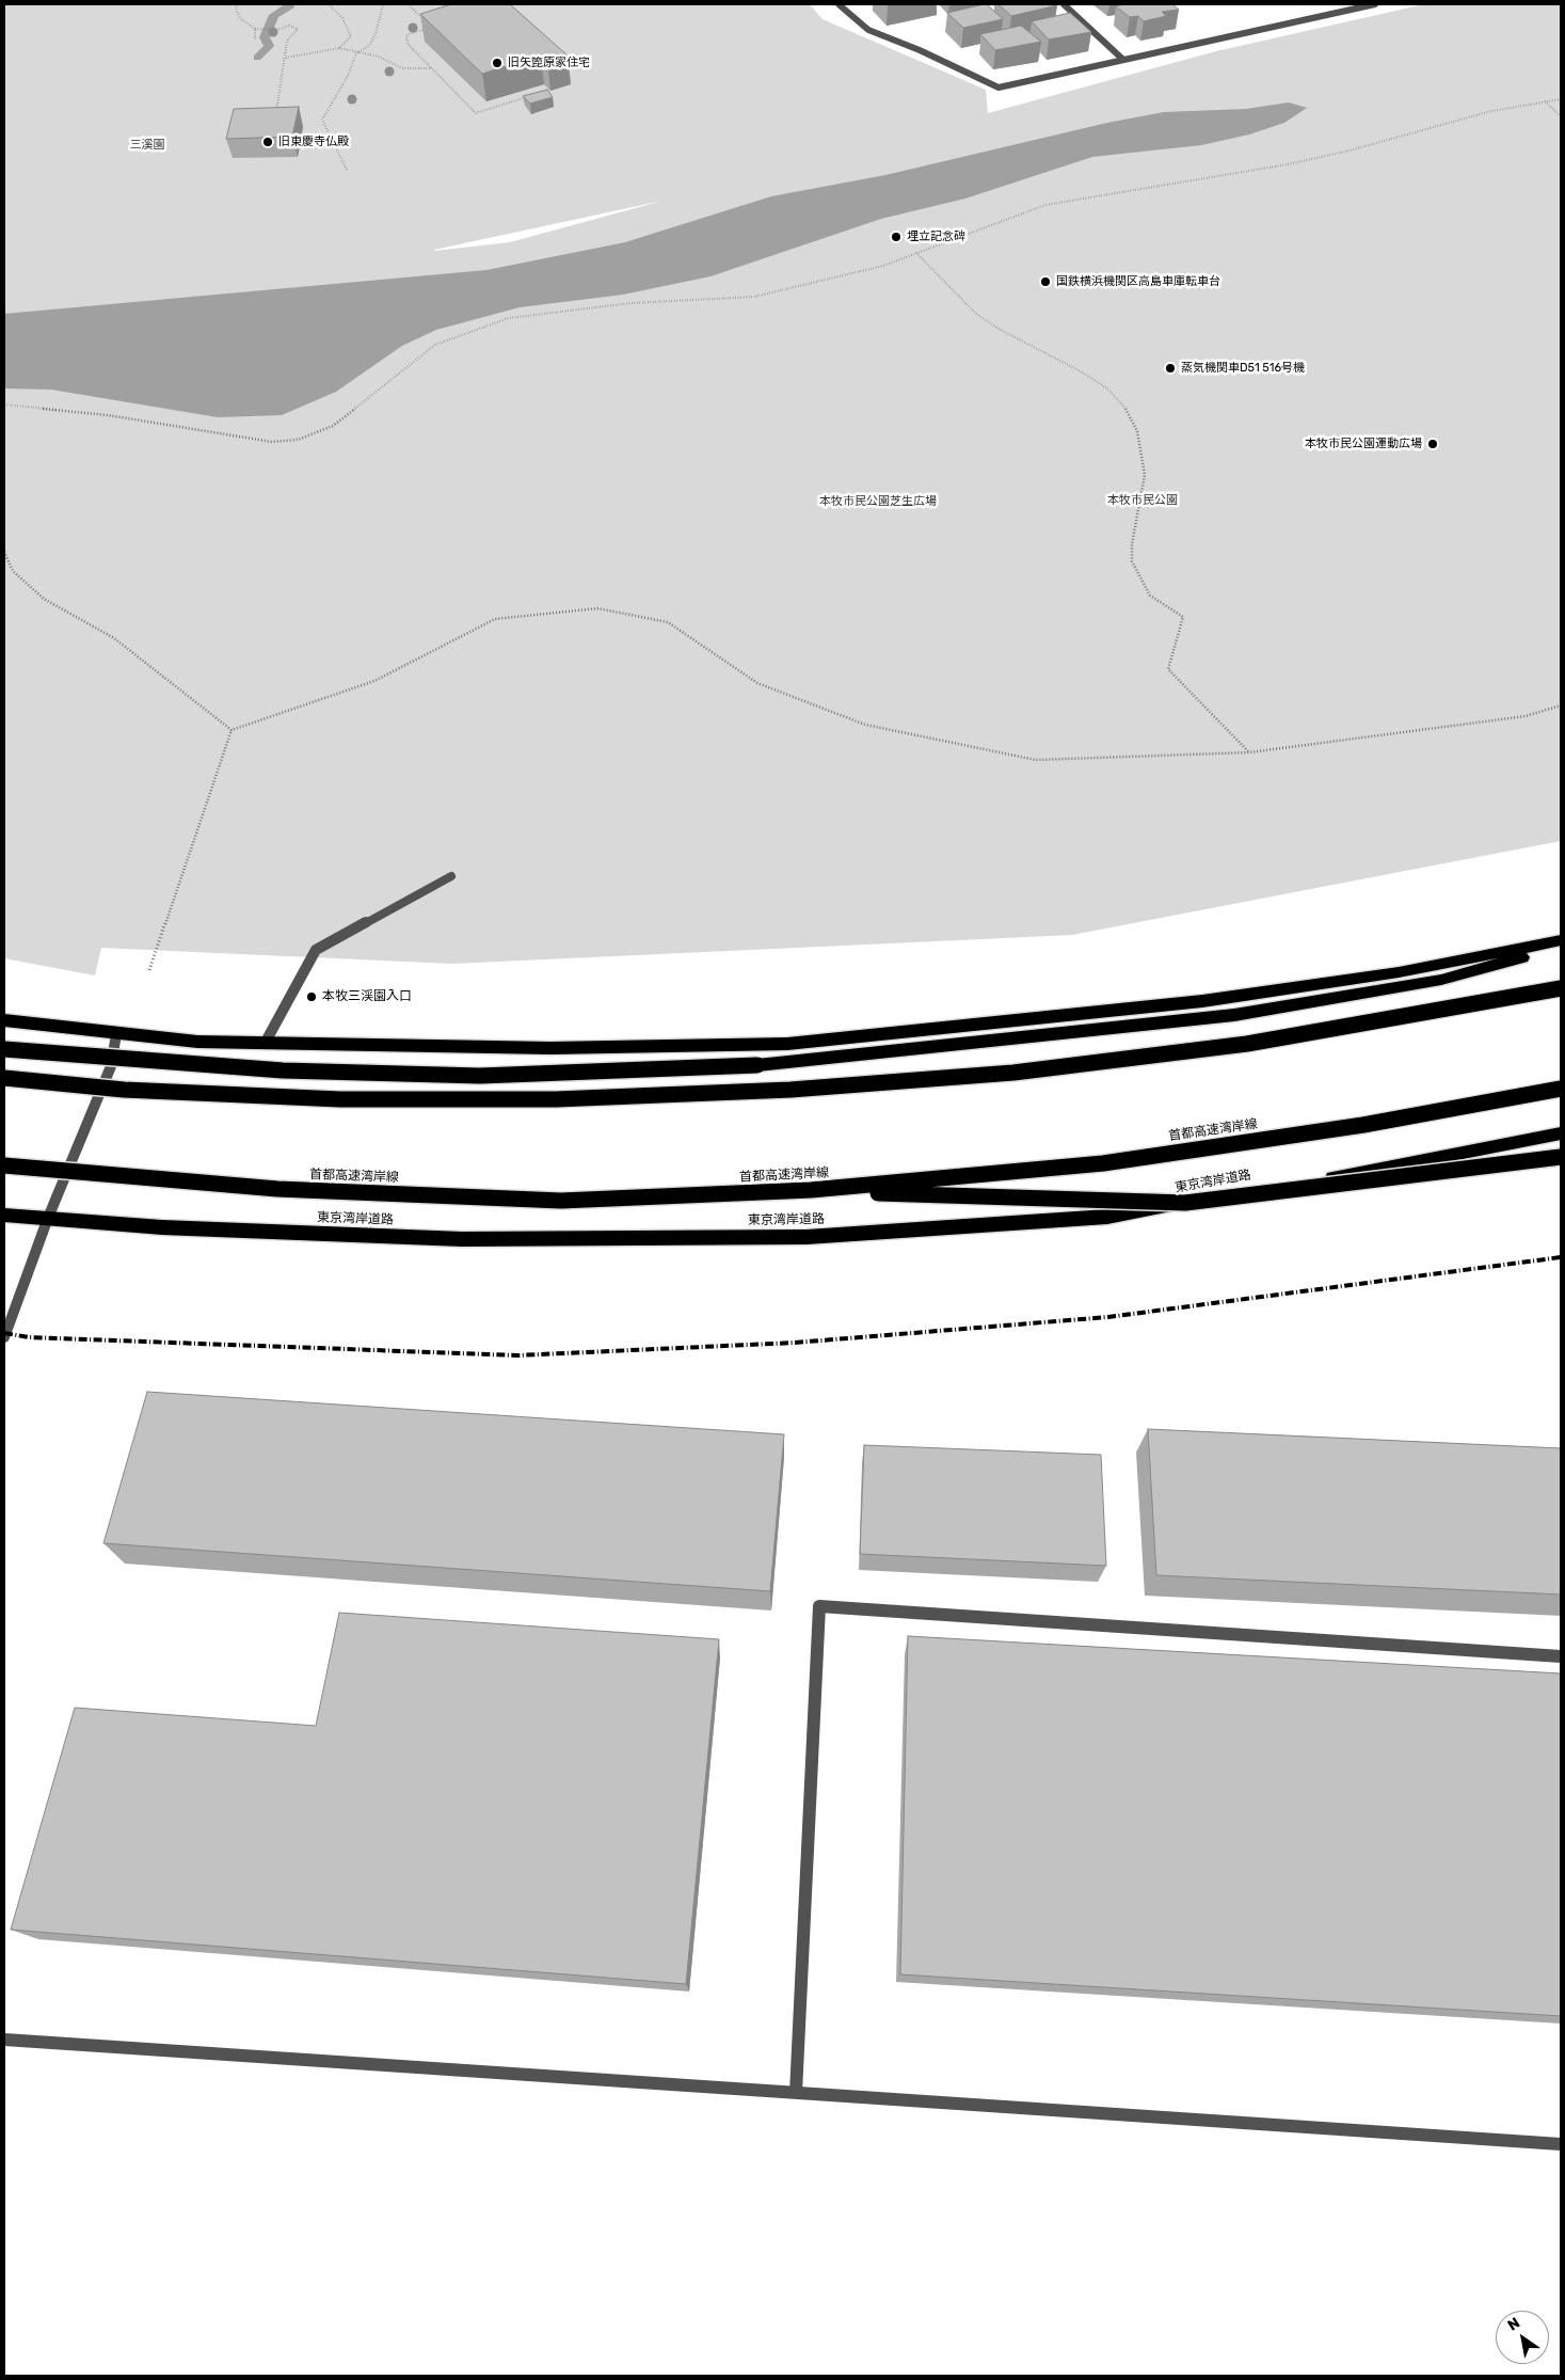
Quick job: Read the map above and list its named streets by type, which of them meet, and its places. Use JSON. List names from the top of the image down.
{
  "streets": {
    "highway": ["首都高速湾岸線", "東京湾岸道路"]
  },
  "parks": ["三溪園", "本牧市民公園", "本牧市民公園芝生広場"],
  "places": [
    "旧矢箆原家住宅",
    "旧東慶寺仏殿",
    "埋立記念碑",
    "国鉄横浜機関区高島車庫転車台",
    "蒸気機関車D51 516号機",
    "本牧市民公園運動広場",
    "本牧三渓園入口"
  ],
  "north": "top left"
}
